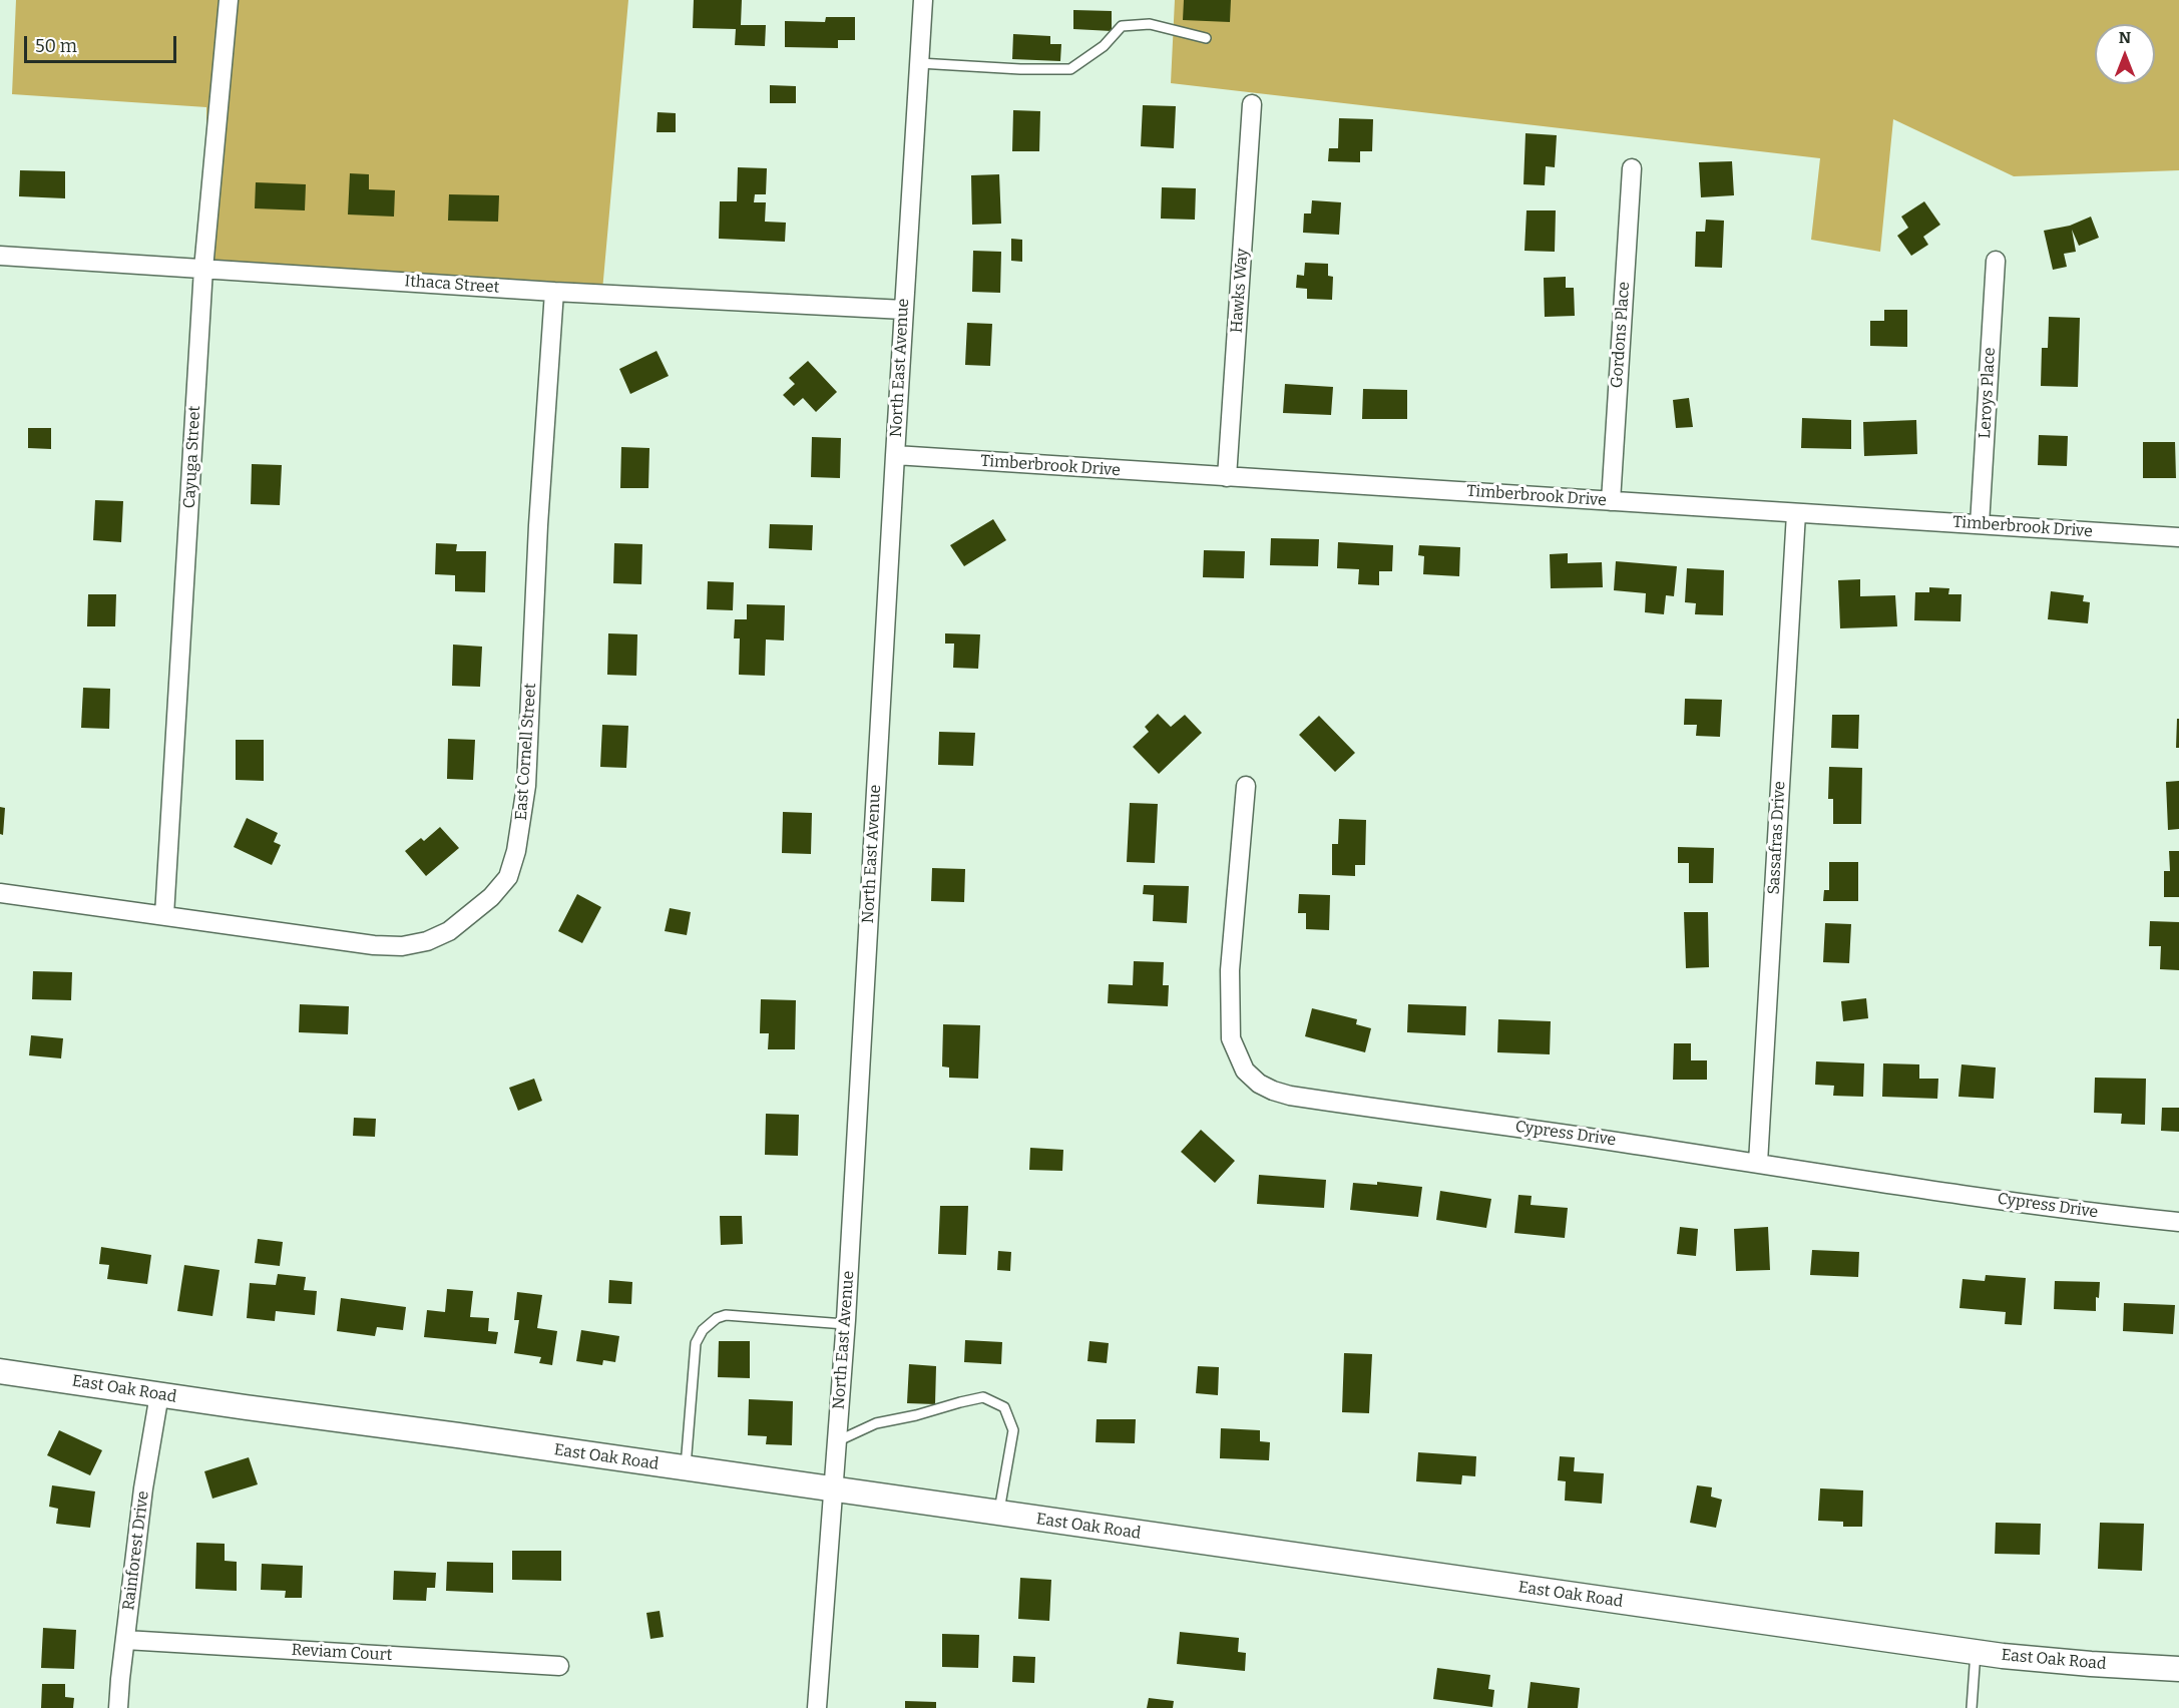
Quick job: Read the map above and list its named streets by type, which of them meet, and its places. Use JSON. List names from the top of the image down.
{
  "streets": {
    "street": [
      "Ithaca Street",
      "Hawks Way",
      "Gordons Place",
      "North East Avenue",
      "Leroys Place",
      "Cayuga Street",
      "Timberbrook Drive",
      "East Cornell Street",
      "Sassafras Drive",
      "Cypress Drive",
      "East Oak Road",
      "Rainforest Drive",
      "Reviam Court"
    ]
  },
  "crossings": [
    ["Ithaca Street", "North East Avenue"],
    ["Ithaca Street", "Cayuga Street"],
    ["Ithaca Street", "East Cornell Street"],
    ["Hawks Way", "Timberbrook Drive"],
    ["Gordons Place", "Timberbrook Drive"],
    ["North East Avenue", "Timberbrook Drive"],
    ["North East Avenue", "East Oak Road"],
    ["Leroys Place", "Timberbrook Drive"],
    ["Cayuga Street", "East Cornell Street"],
    ["Timberbrook Drive", "Sassafras Drive"],
    ["Sassafras Drive", "Cypress Drive"],
    ["East Oak Road", "Rainforest Drive"],
    ["Rainforest Drive", "Reviam Court"]
  ],
  "scale_bar": "50 m",
  "north": "top"
}
